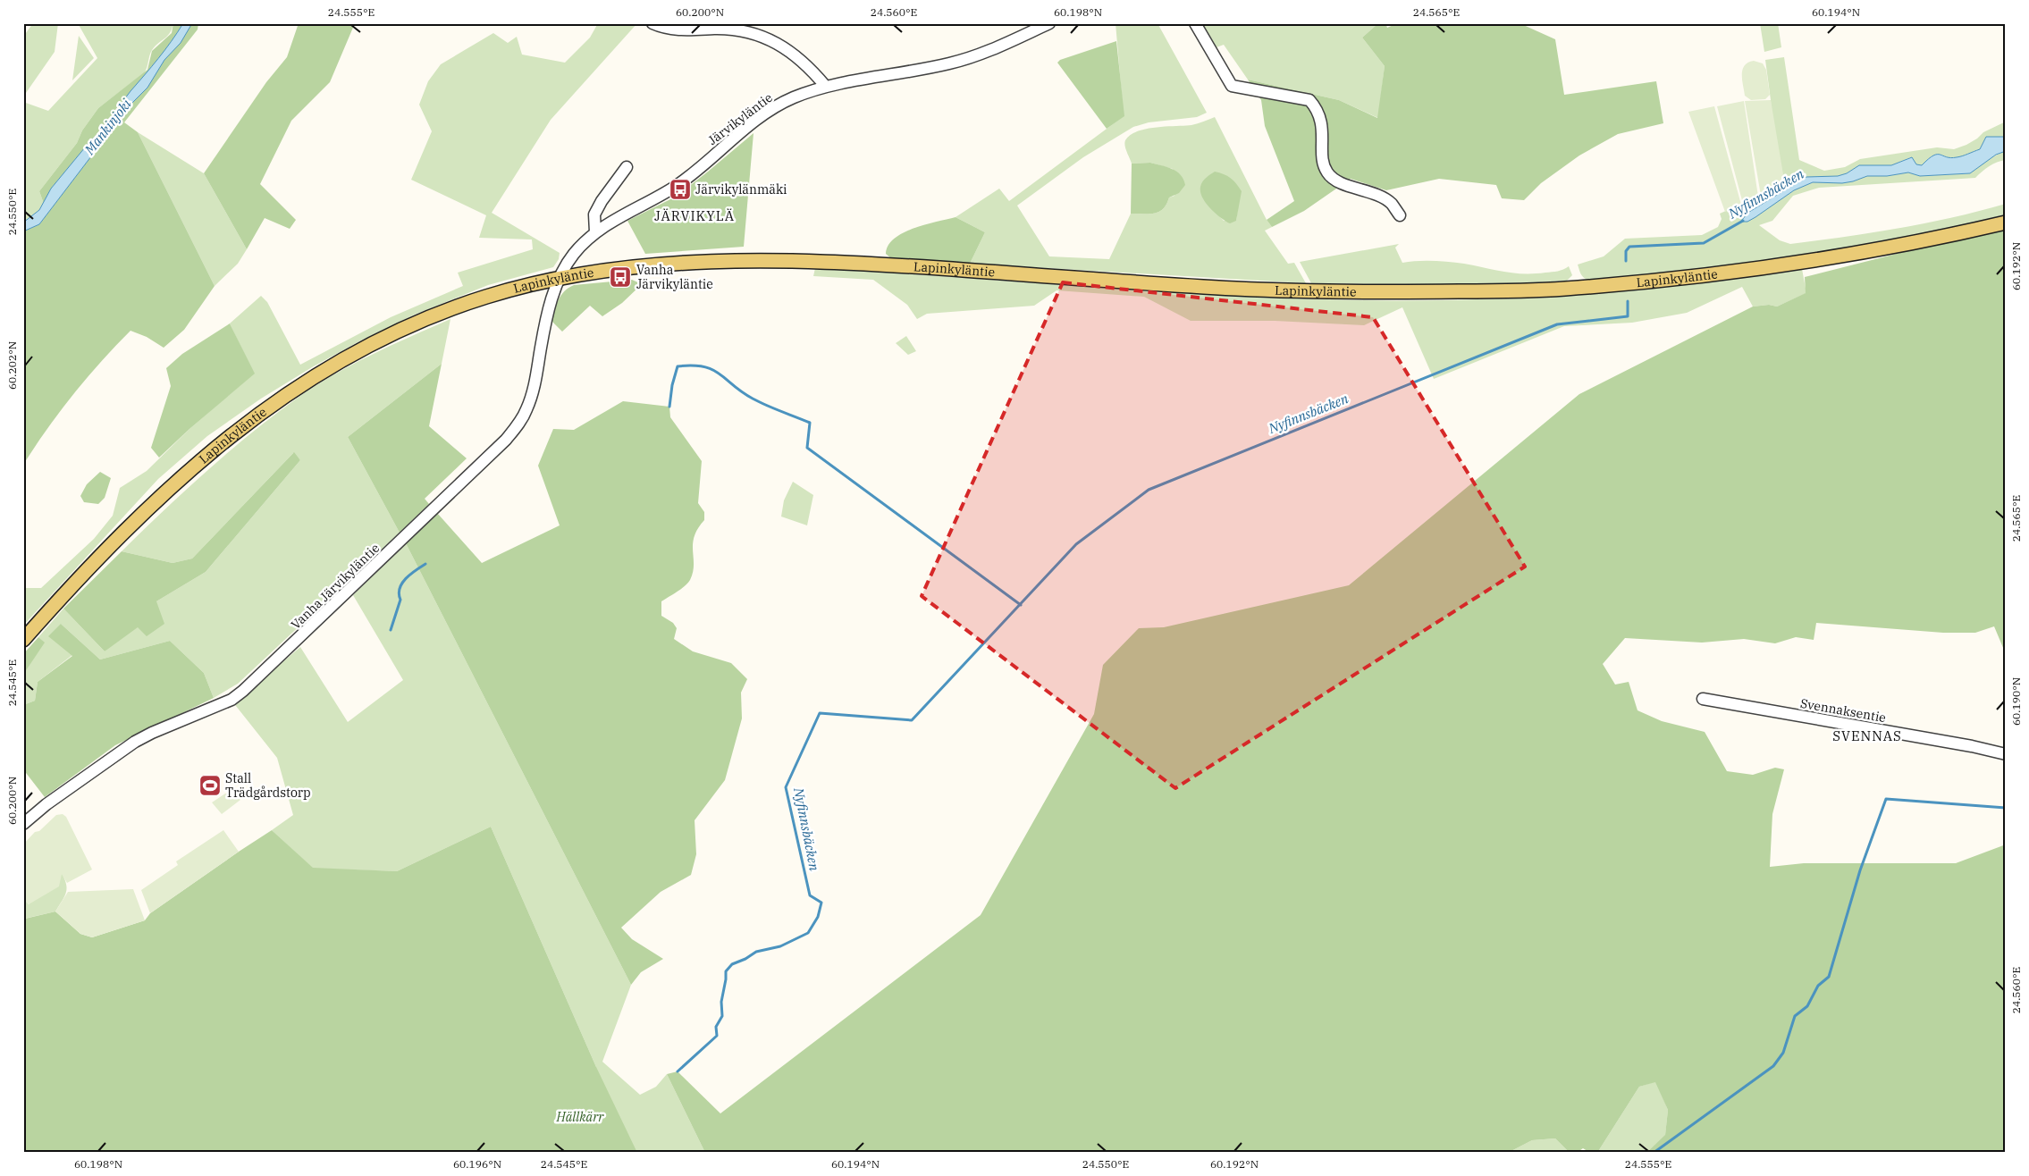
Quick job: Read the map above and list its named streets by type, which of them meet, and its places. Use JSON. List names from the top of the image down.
{
  "streets": {
    "main road": ["Lapinkyläntie"],
    "street": ["Järvikyläntie", "Vanha Järvikyläntie", "Svennaksentie"]
  },
  "crossings": [
    ["Järvikyläntie", "Lapinkyläntie"],
    ["Järvikyläntie", "Vanha Järvikyläntie"],
    ["Lapinkyläntie", "Vanha Järvikyläntie"]
  ],
  "districts": ["JÄRVIKYLÄ", "SVENNAS"],
  "water": ["Mankinjoki", "Nyfinnsbäcken"],
  "parks": ["Hällkärr"],
  "places": {
    "bus stop": ["Järvikylänmäki", "Vanha Järvikyläntie"],
    "sports": ["Stall Trädgårdstorp"]
  },
  "coordinates": [
    "24.555°E",
    "60.200°N",
    "24.560°E",
    "60.198°N",
    "24.565°E",
    "60.194°N",
    "24.550°E",
    "60.192°N",
    "60.202°N",
    "24.545°E",
    "60.190°N",
    "60.196°N"
  ]
}
